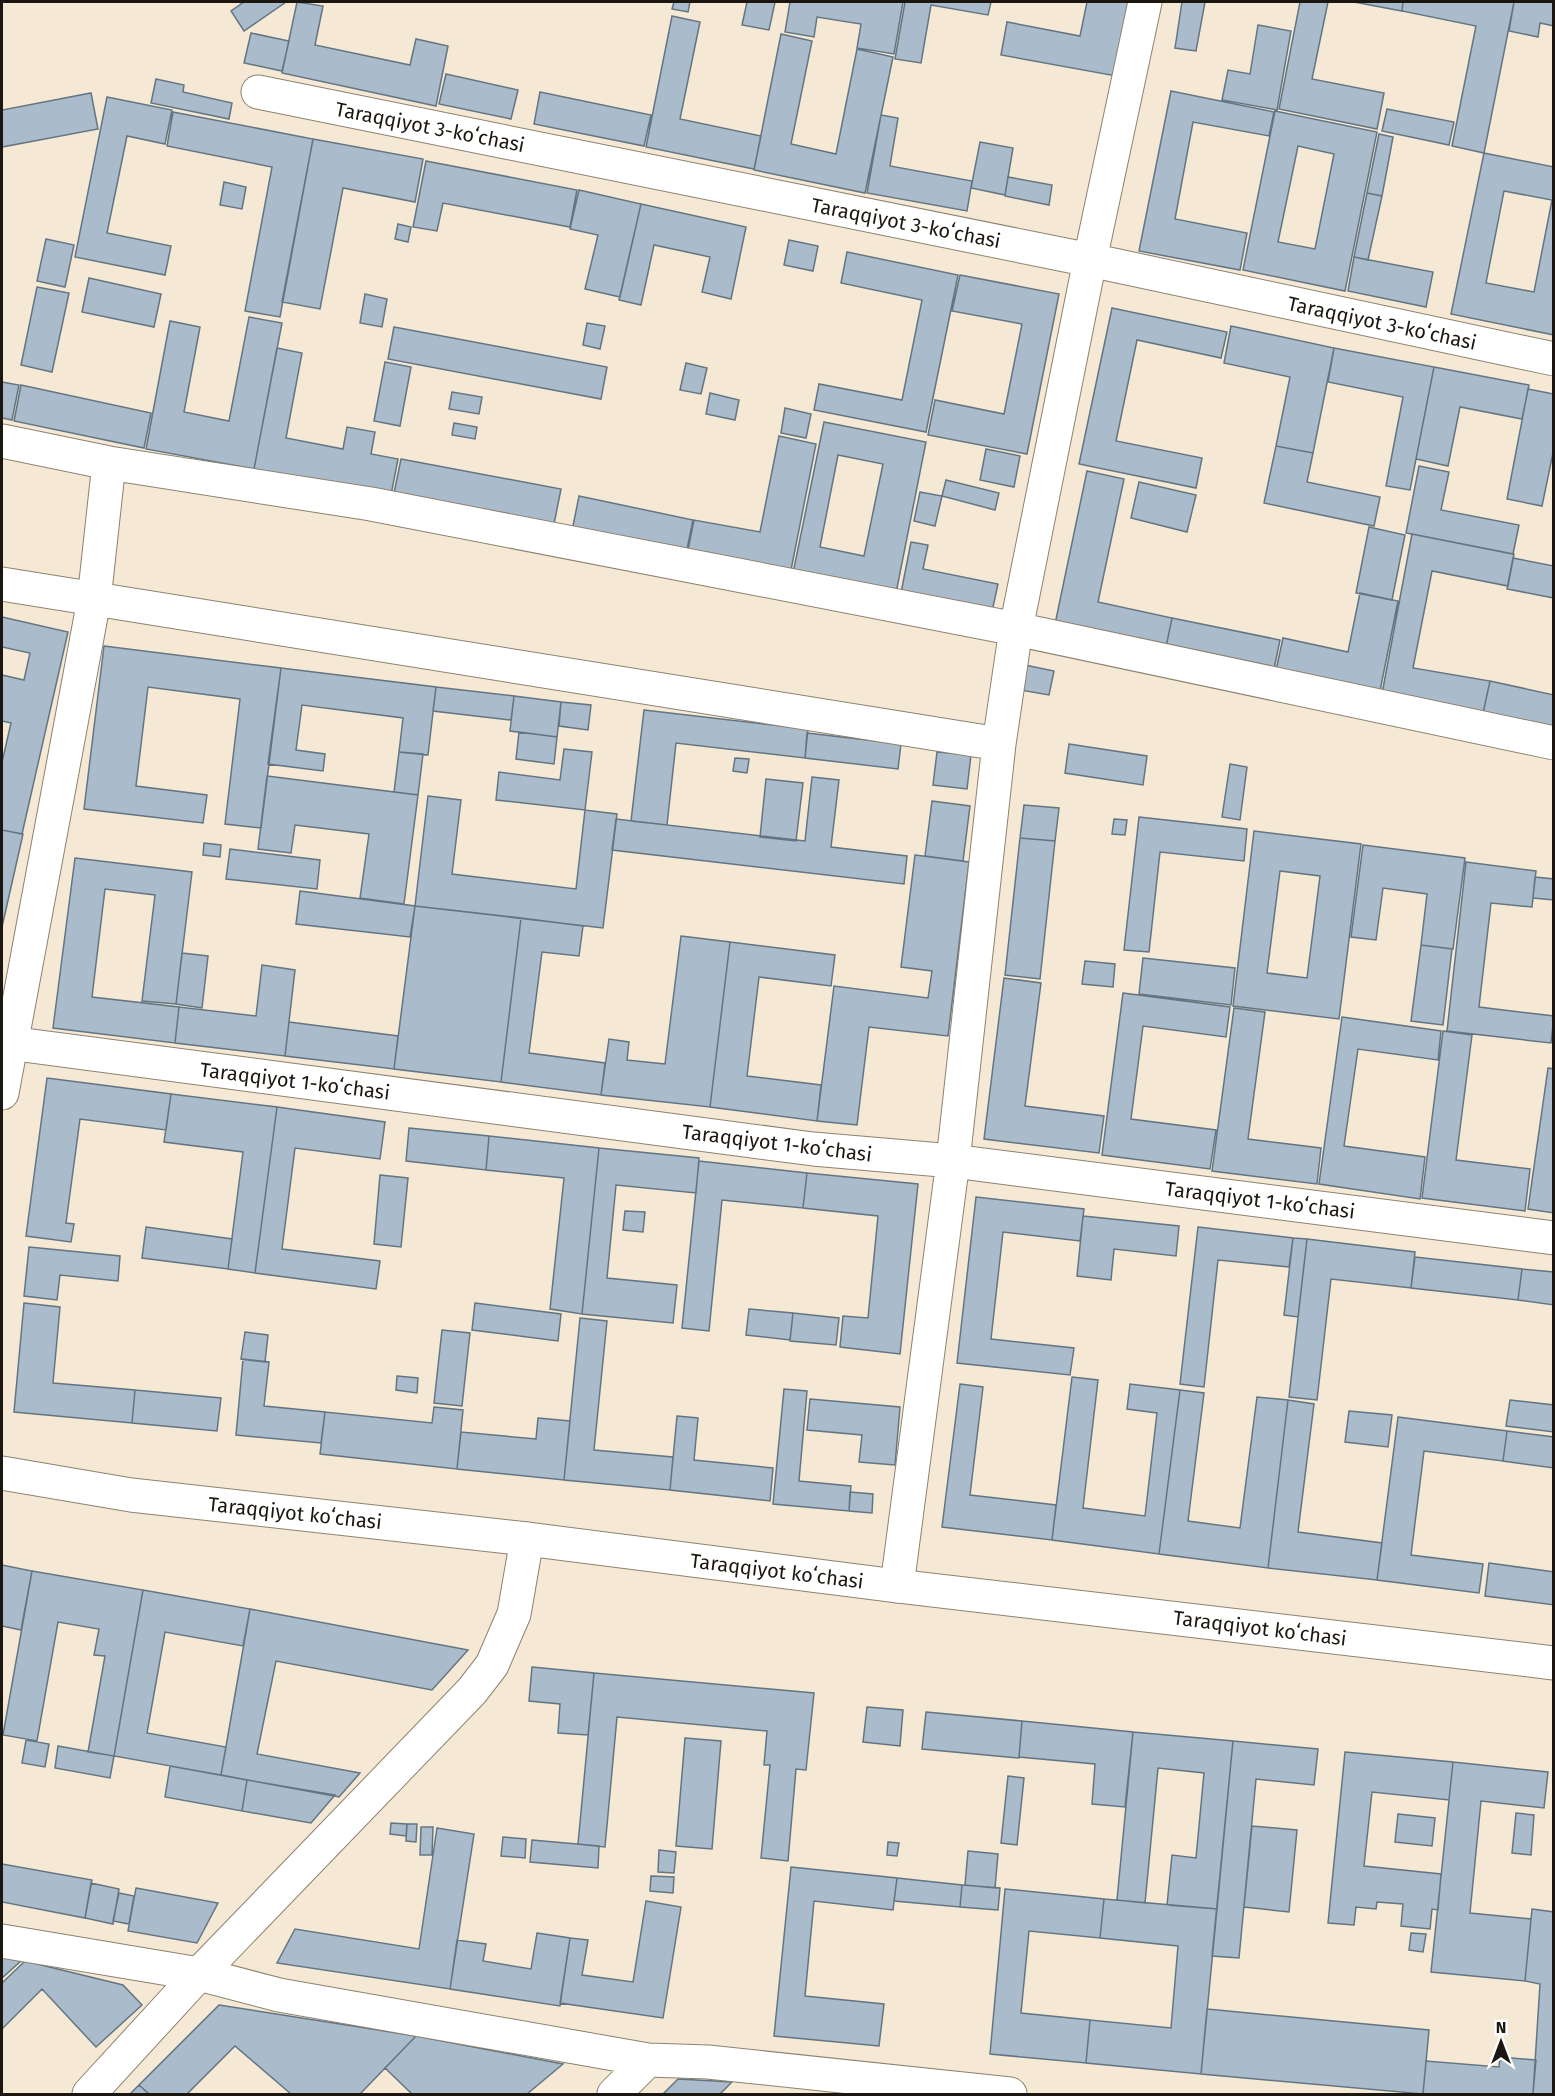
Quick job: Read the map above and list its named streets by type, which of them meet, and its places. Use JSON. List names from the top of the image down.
{
  "streets": {
    "street": ["Taraqqiyot 3-koʻchasi", "Taraqqiyot 1-koʻchasi", "Taraqqiyot koʻchasi"]
  },
  "north": "top"
}
